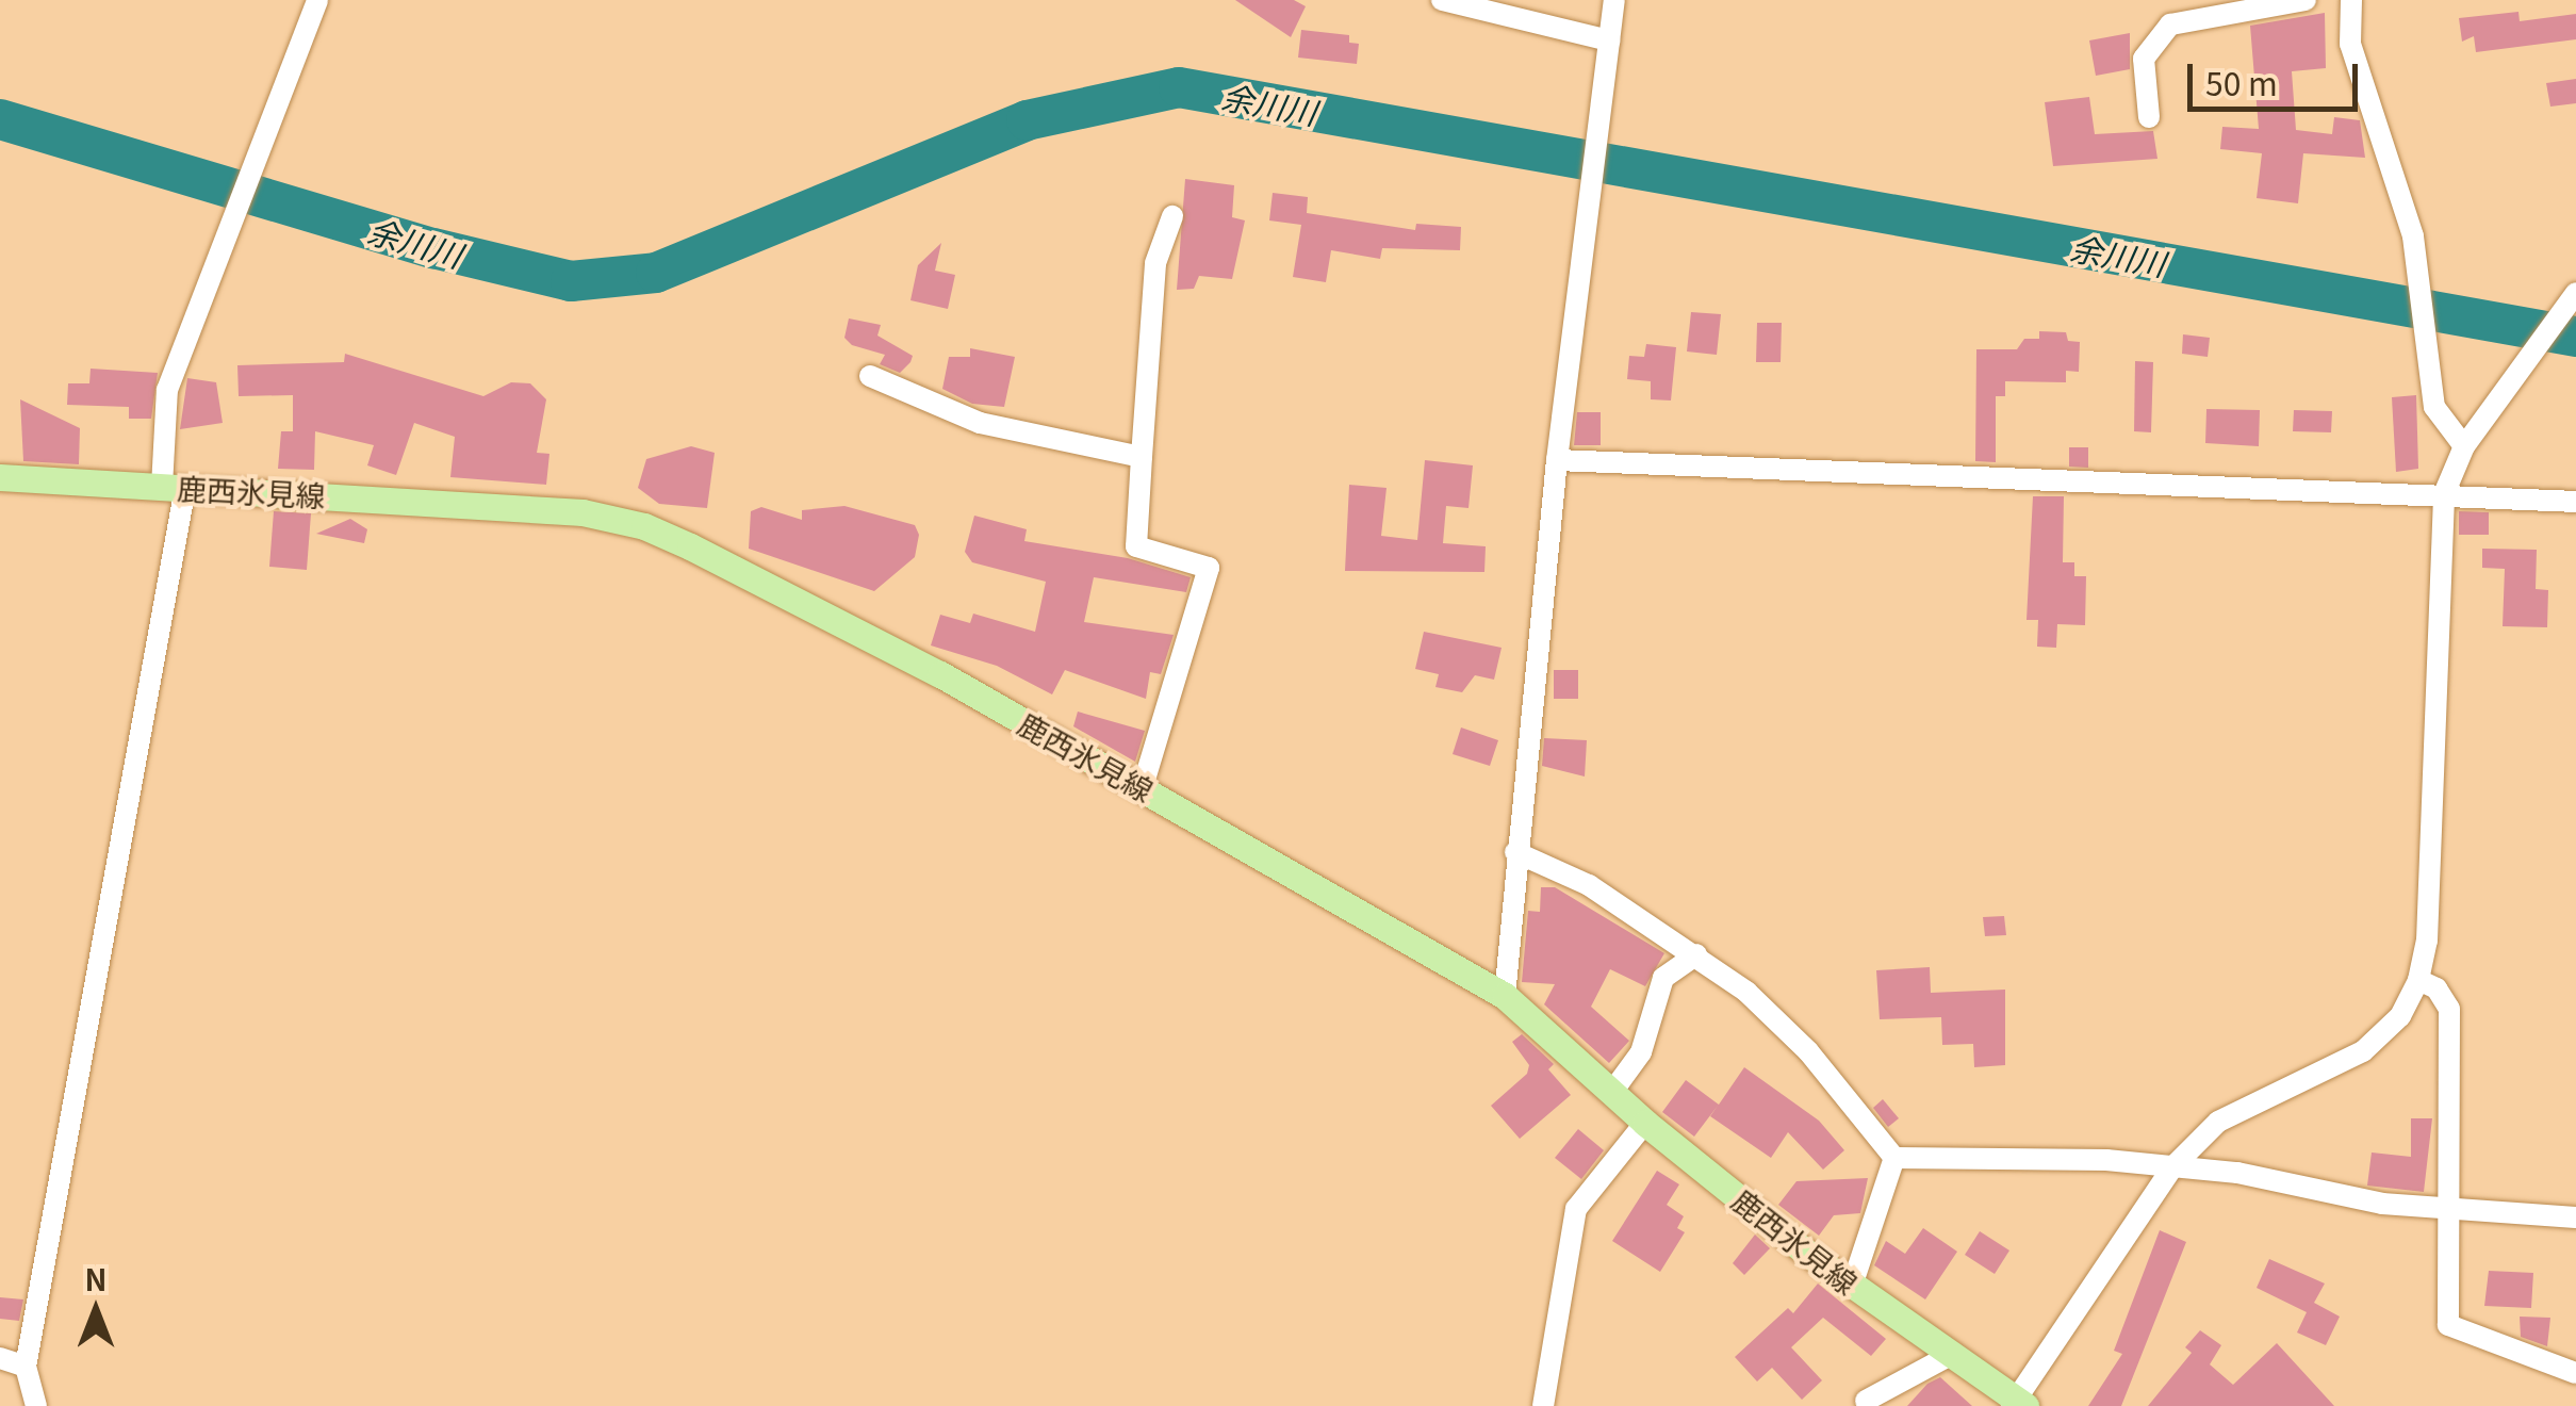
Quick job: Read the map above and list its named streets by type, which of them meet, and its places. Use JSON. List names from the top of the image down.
{
  "streets": {
    "main road": ["鹿西氷見線"]
  },
  "water": ["余川川"],
  "scale_bar": "50 m",
  "north": "top"
}
